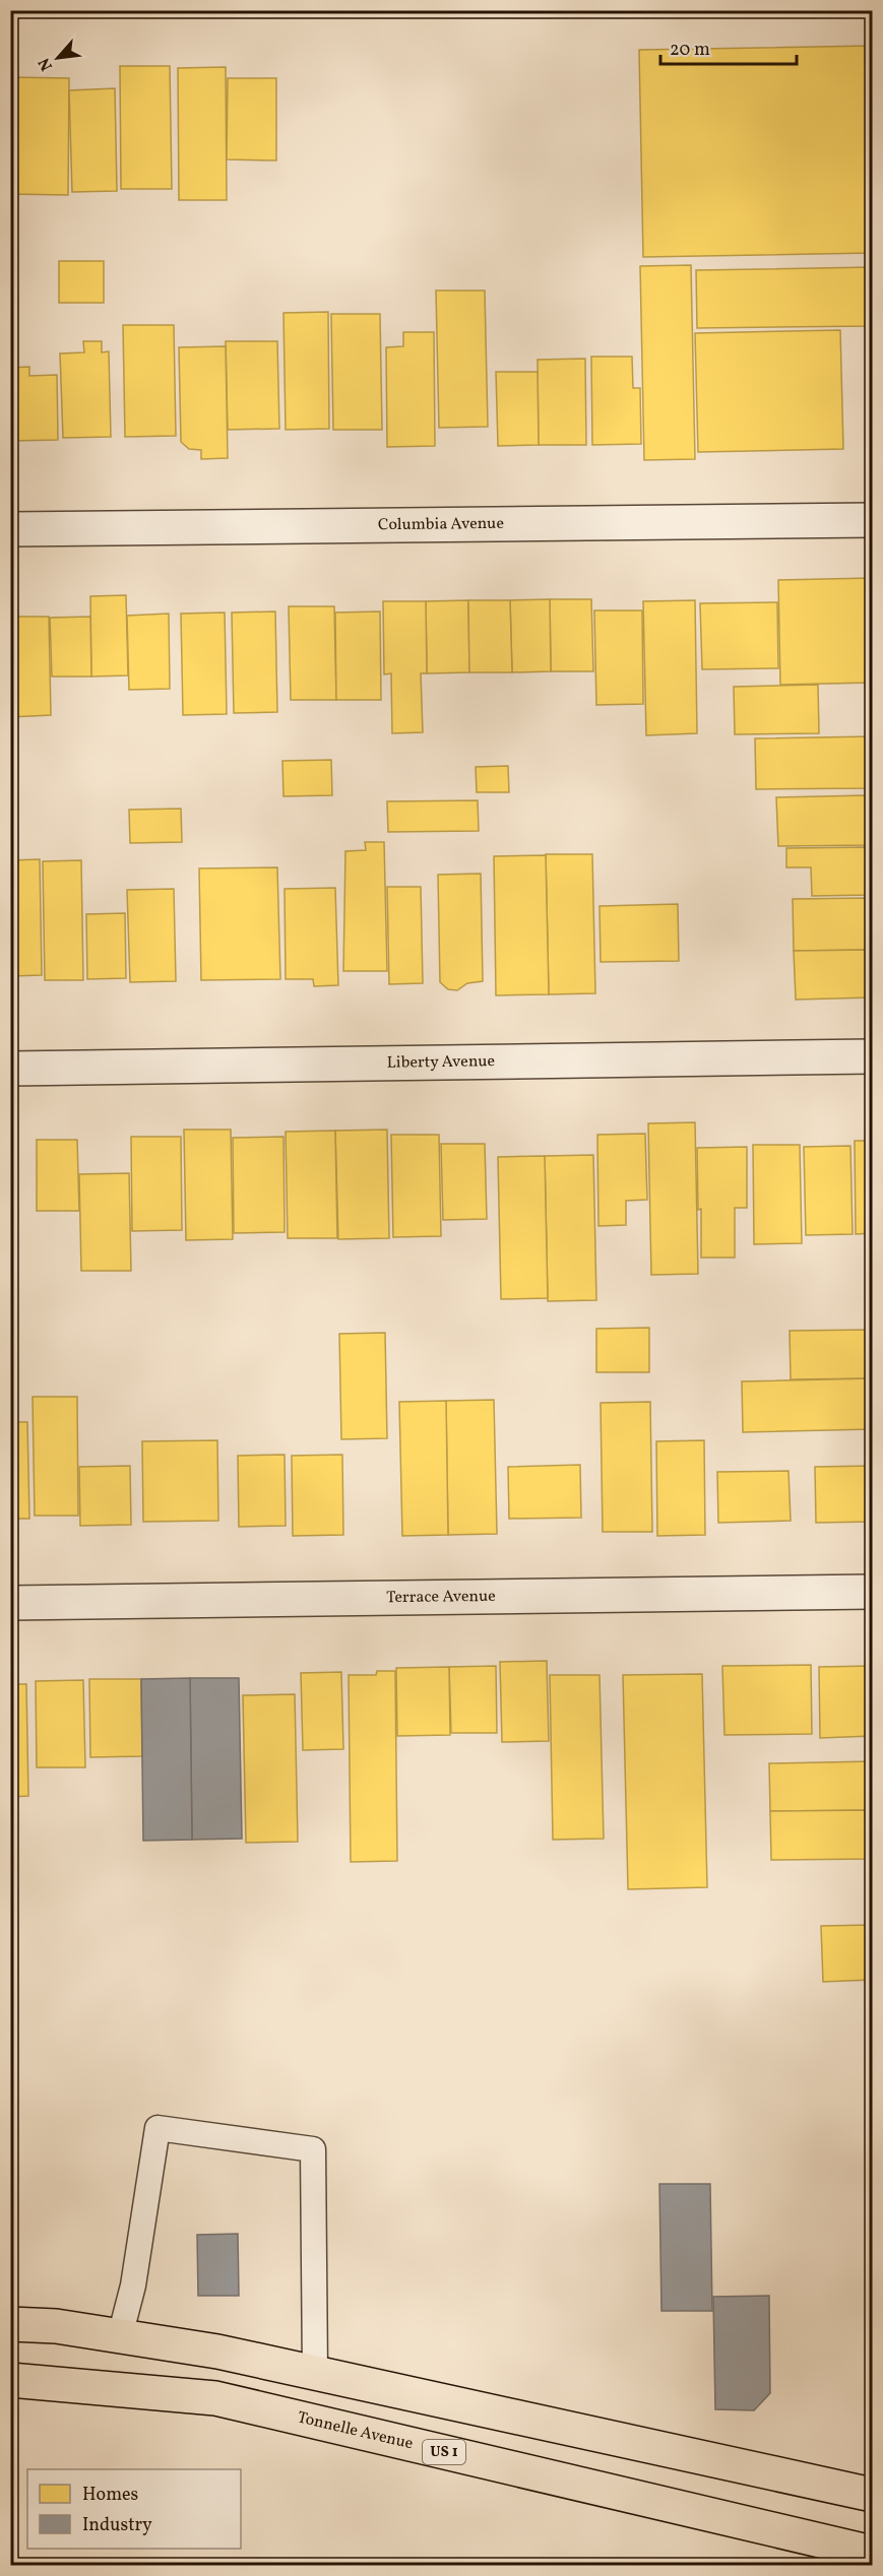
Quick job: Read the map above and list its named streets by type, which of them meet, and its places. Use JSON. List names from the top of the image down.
{
  "streets": {
    "highway": ["Tonnelle Avenue", "US 1"],
    "street": ["Columbia Avenue", "Liberty Avenue", "Terrace Avenue"]
  },
  "legend": ["Homes", "Industry"],
  "scale_bar": "20 m",
  "north": "bottom left"
}
